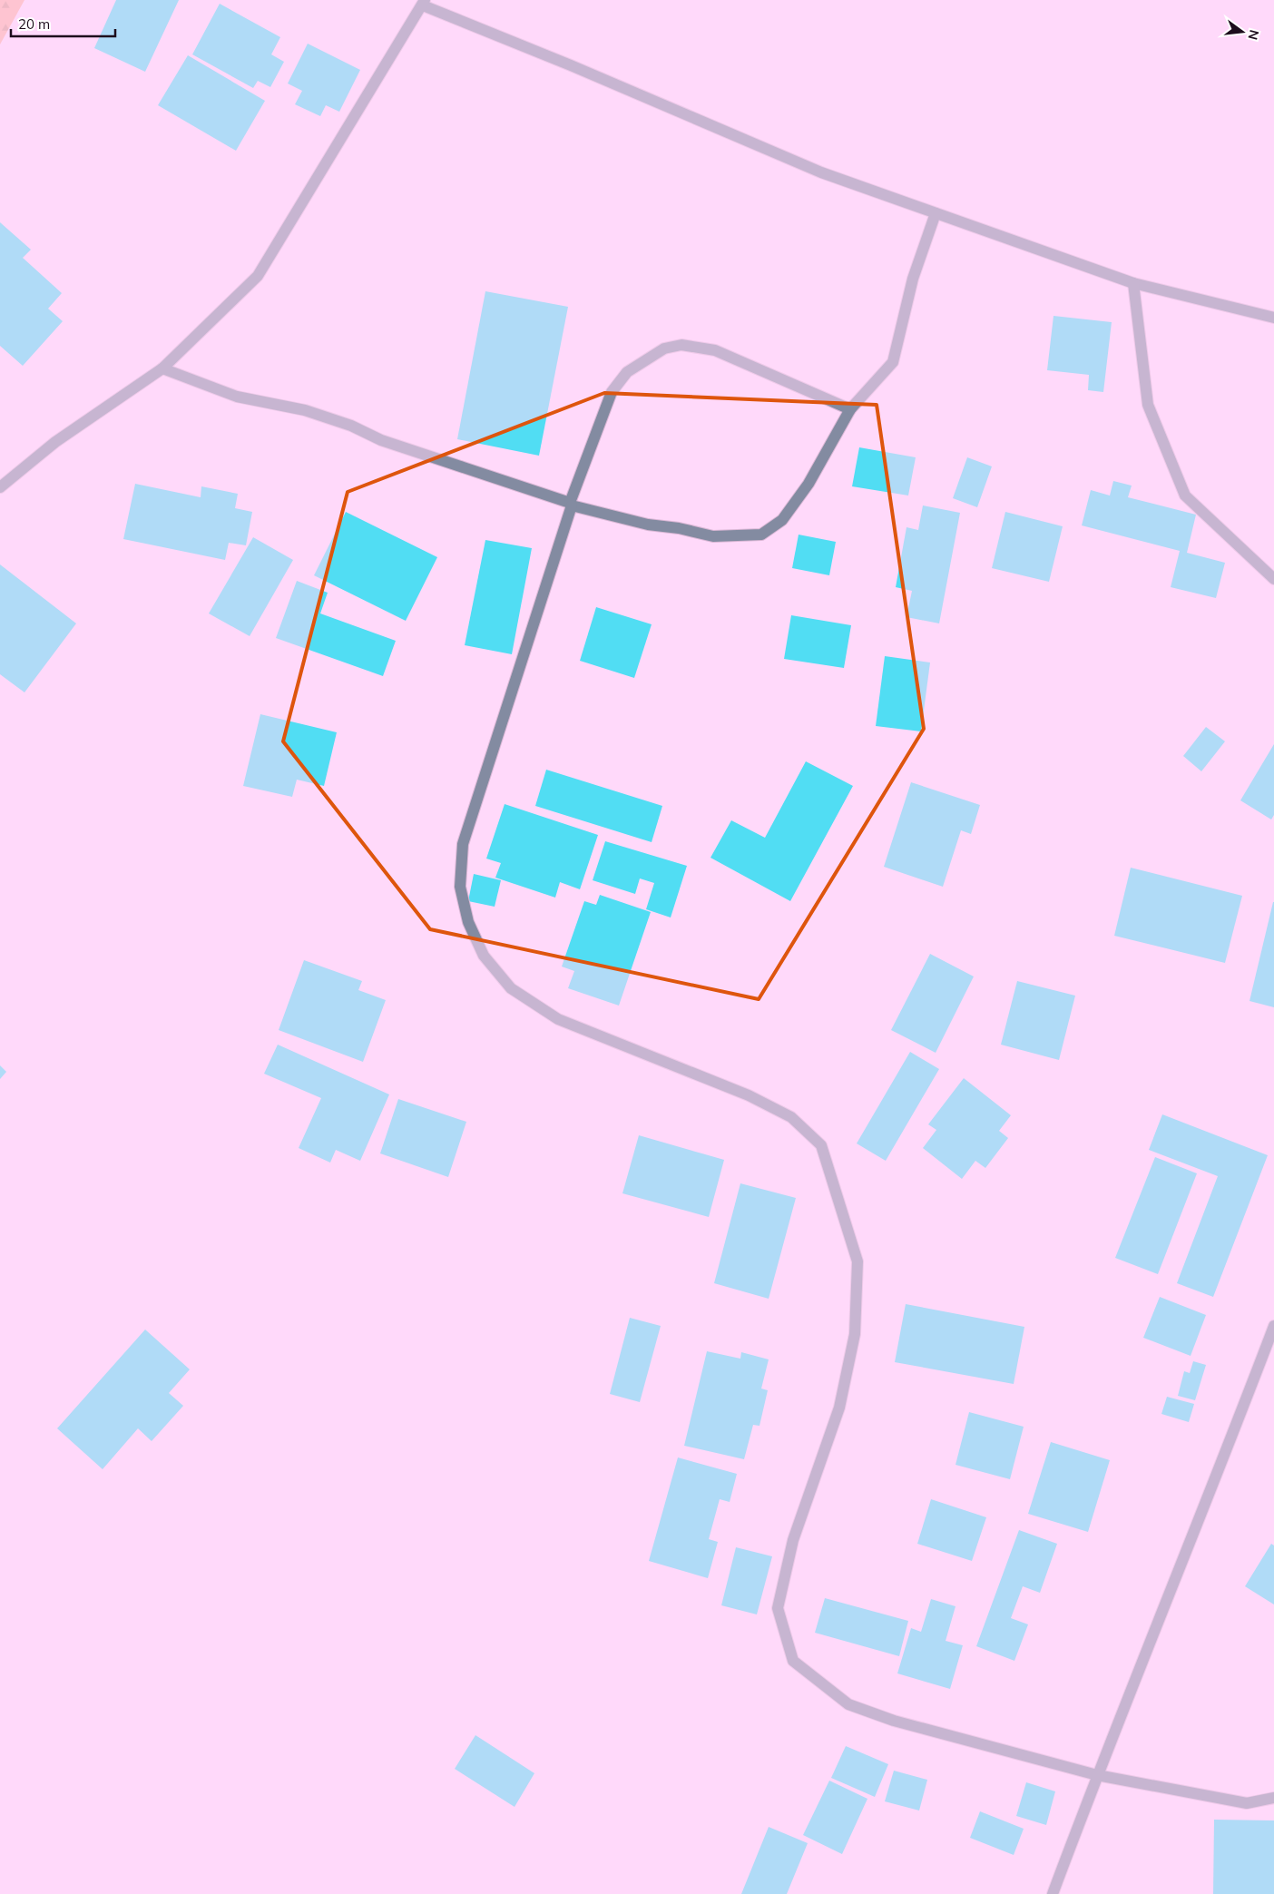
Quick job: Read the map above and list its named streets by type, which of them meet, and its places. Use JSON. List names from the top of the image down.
{
  "scale_bar": "20 m",
  "north": "right"
}
